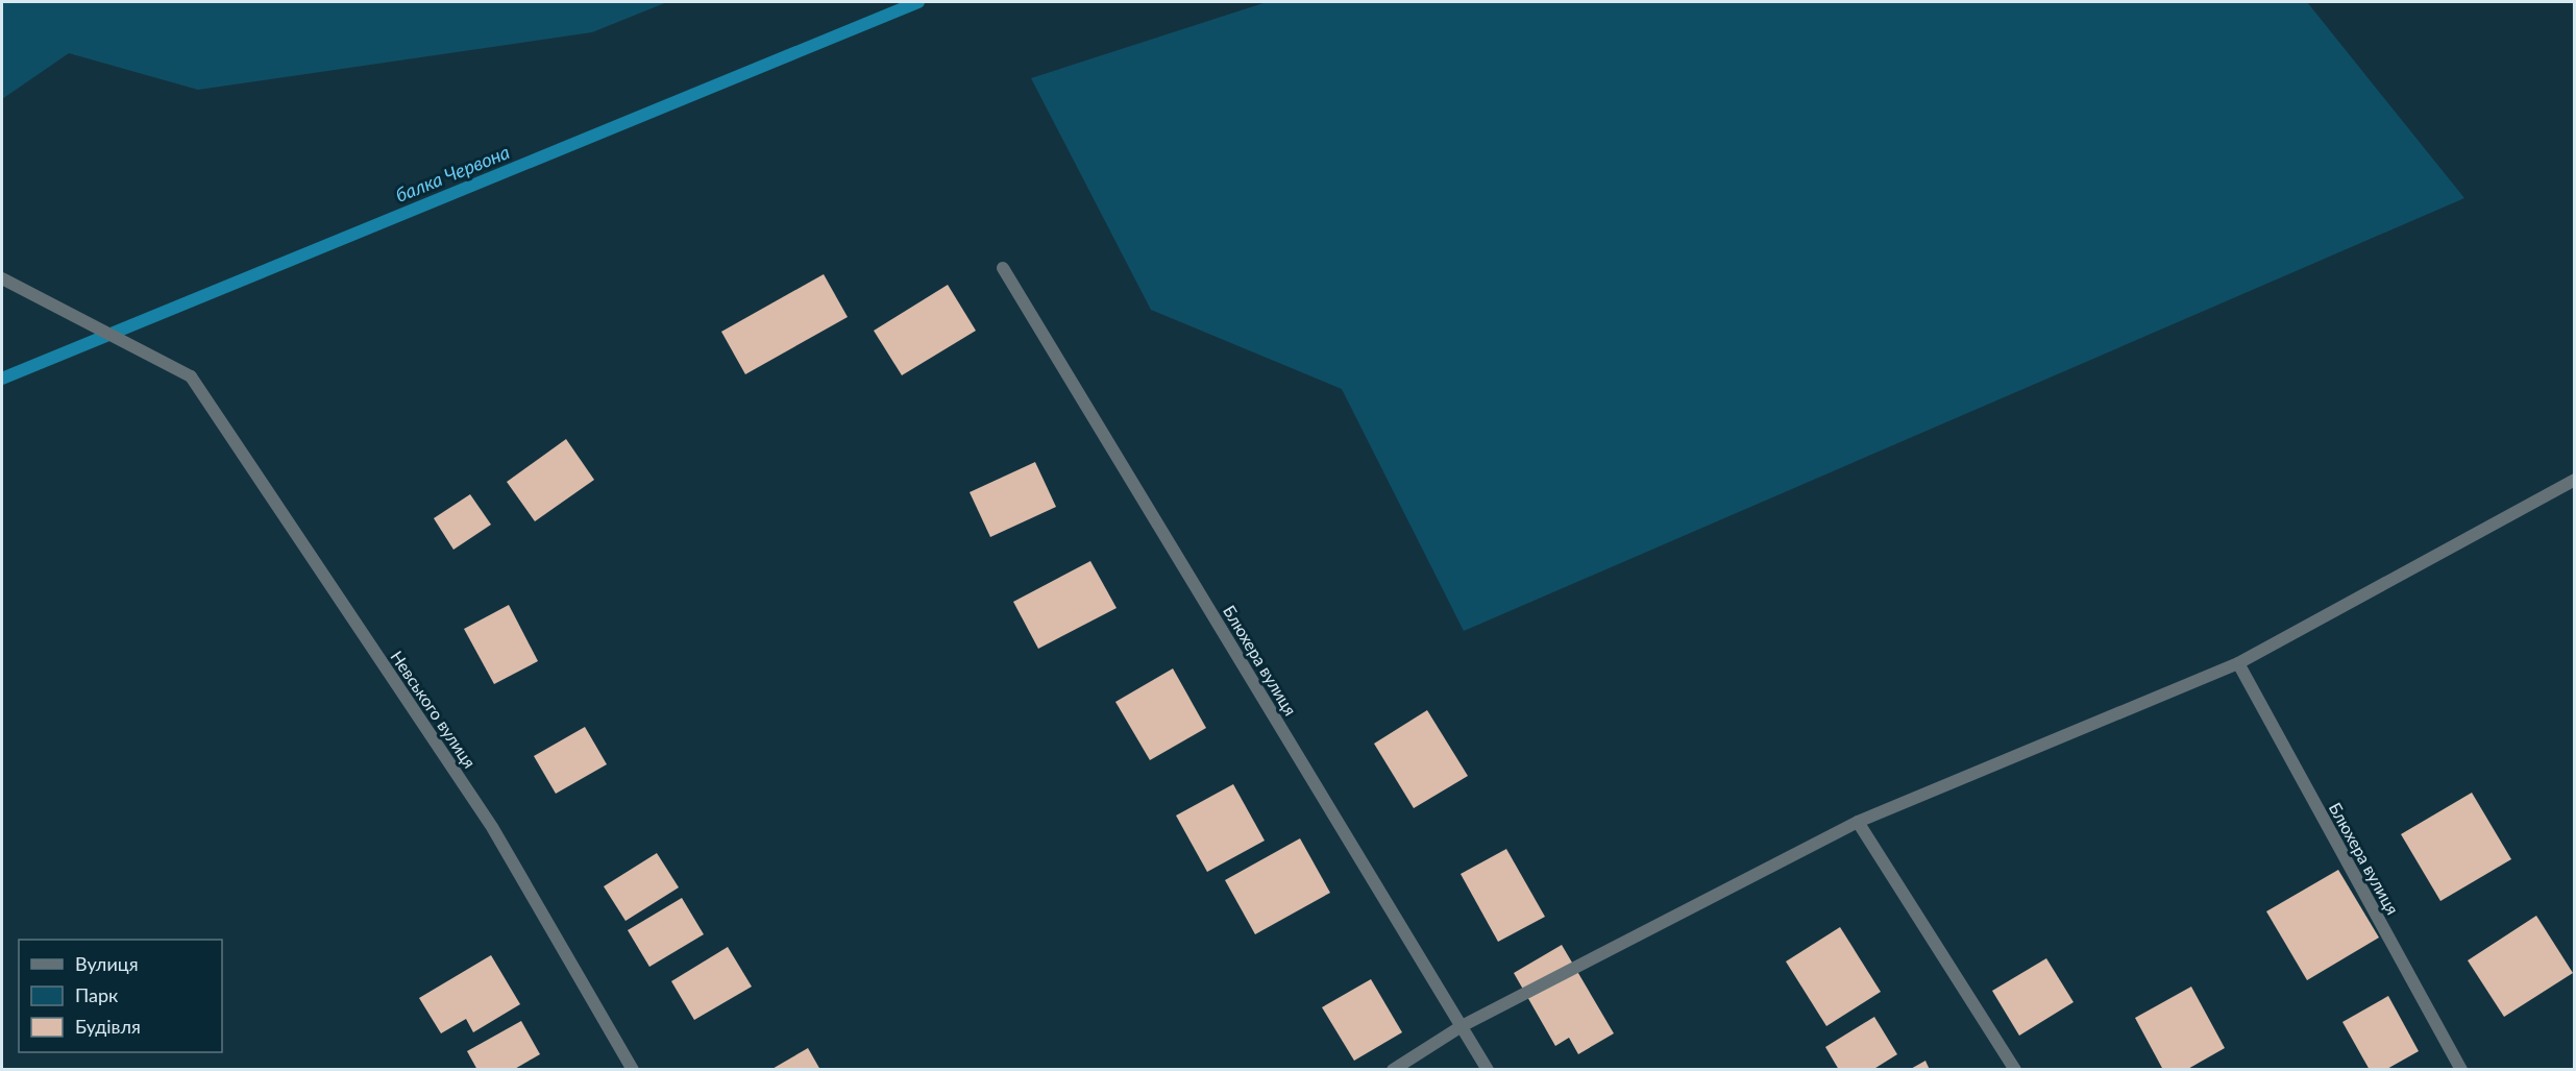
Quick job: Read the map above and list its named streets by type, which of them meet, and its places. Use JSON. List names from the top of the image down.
{
  "streets": {
    "street": ["Блюхера вулиця", "Невського вулиця"]
  },
  "water": ["балка Червона"],
  "legend": ["Вулиця", "Парк", "Будівля"]
}
